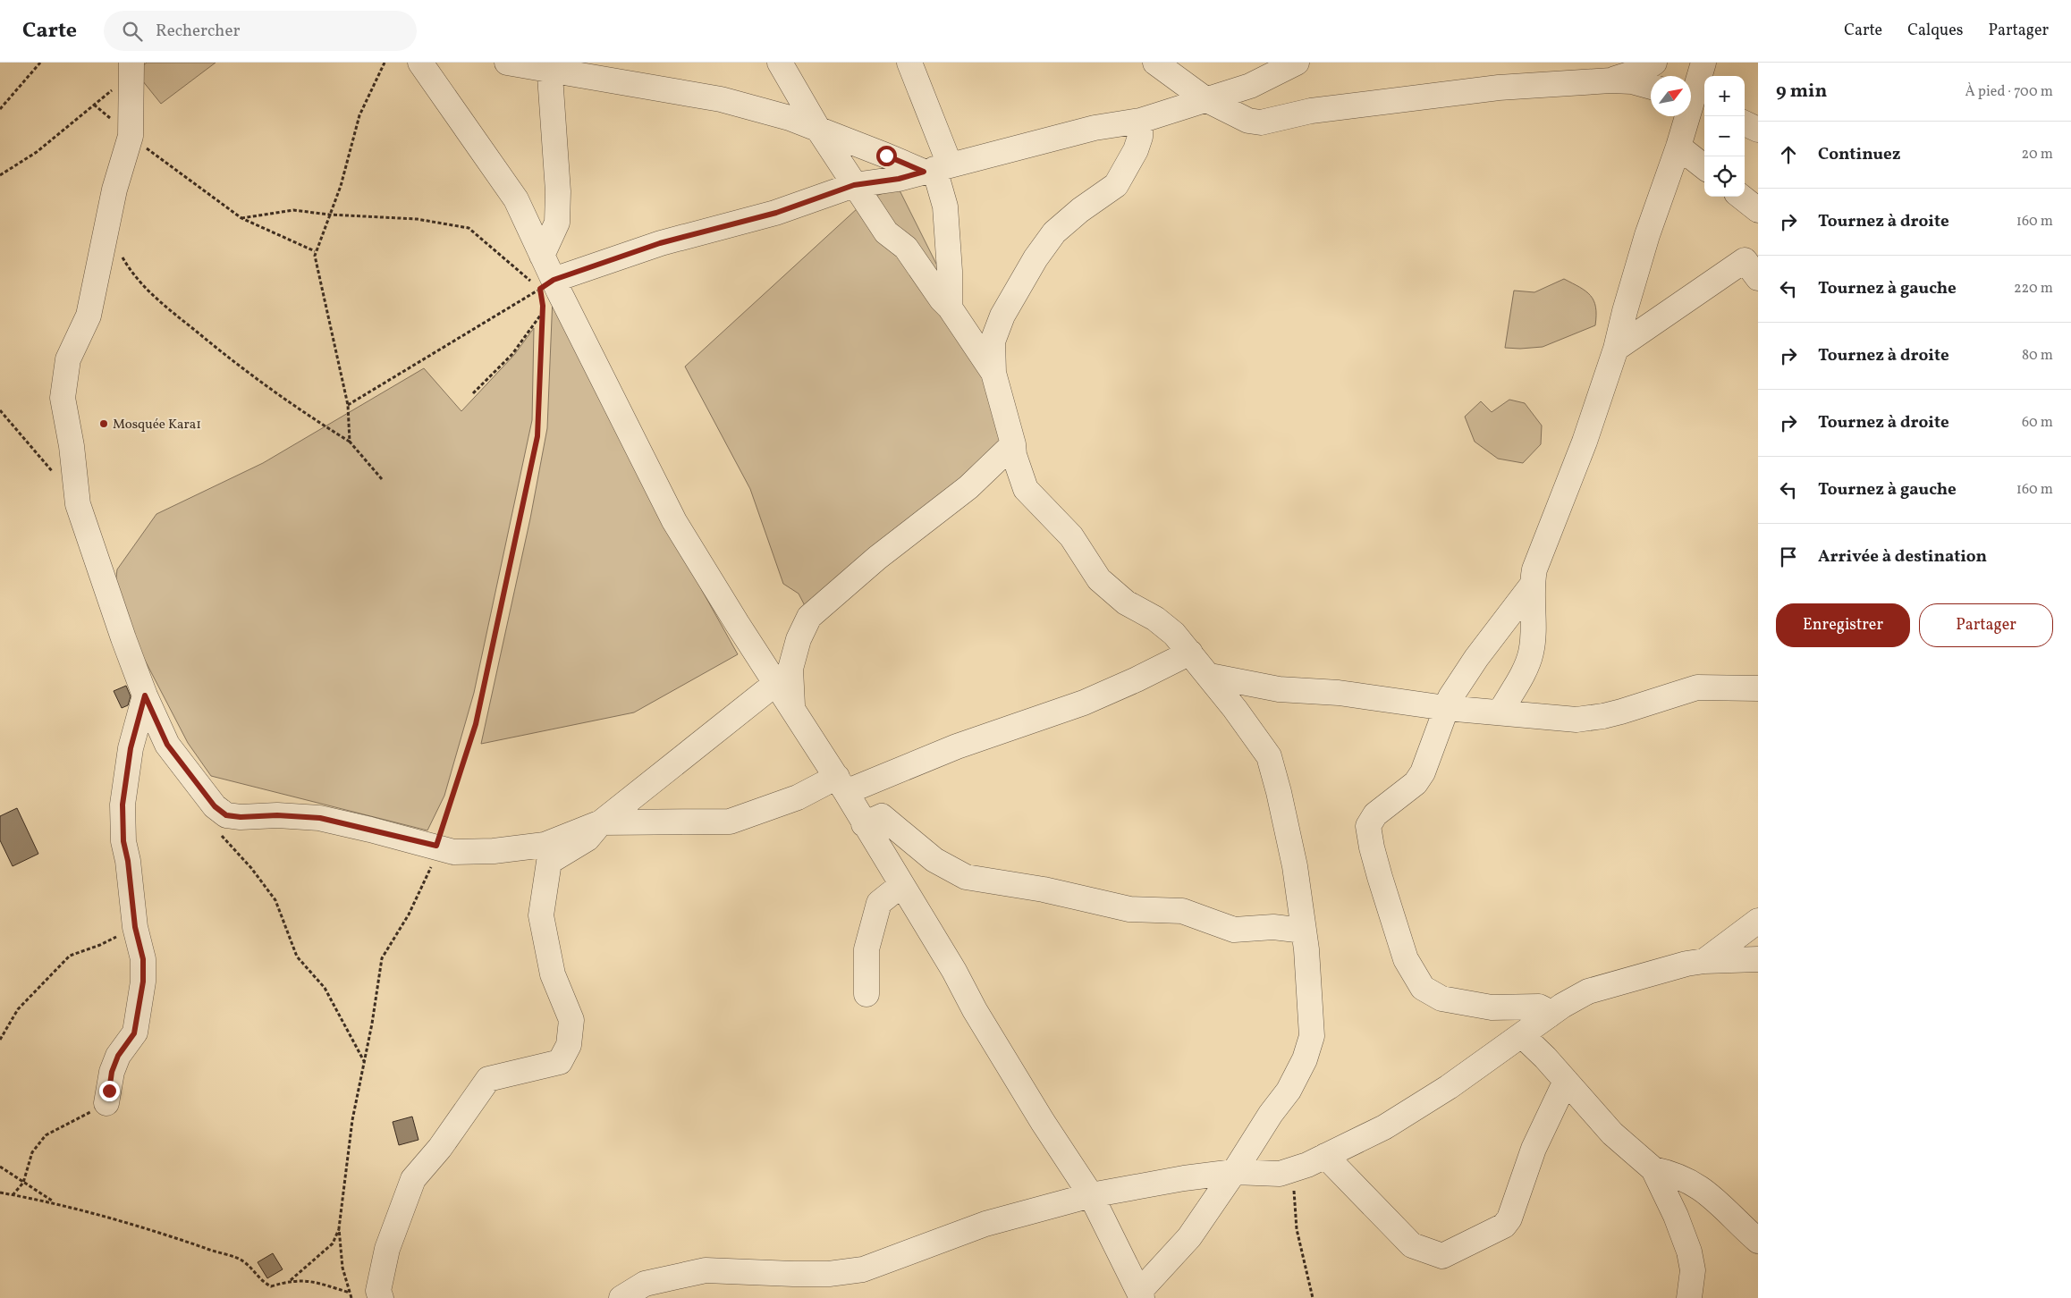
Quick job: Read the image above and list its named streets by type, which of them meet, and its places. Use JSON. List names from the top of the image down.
{
  "places": ["Mosquée Kara1"],
  "north": "top right",
  "page": {
    "header": "Carte",
    "search": "Rechercher",
    "nav": ["Carte", "Calques", "Partager"],
    "heading": ["9 min", "À pied · 700 m"],
    "map_buttons": ["+", "−"],
    "list": [
      ["Continuez", "20 m"],
      ["Tournez à droite", "160 m"],
      ["Tournez à gauche", "220 m"],
      ["Tournez à droite", "80 m"],
      ["Tournez à droite", "60 m"],
      ["Tournez à gauche", "160 m"],
      "Arrivée à destination"
    ],
    "buttons": ["Enregistrer", "Partager"]
  }
}
